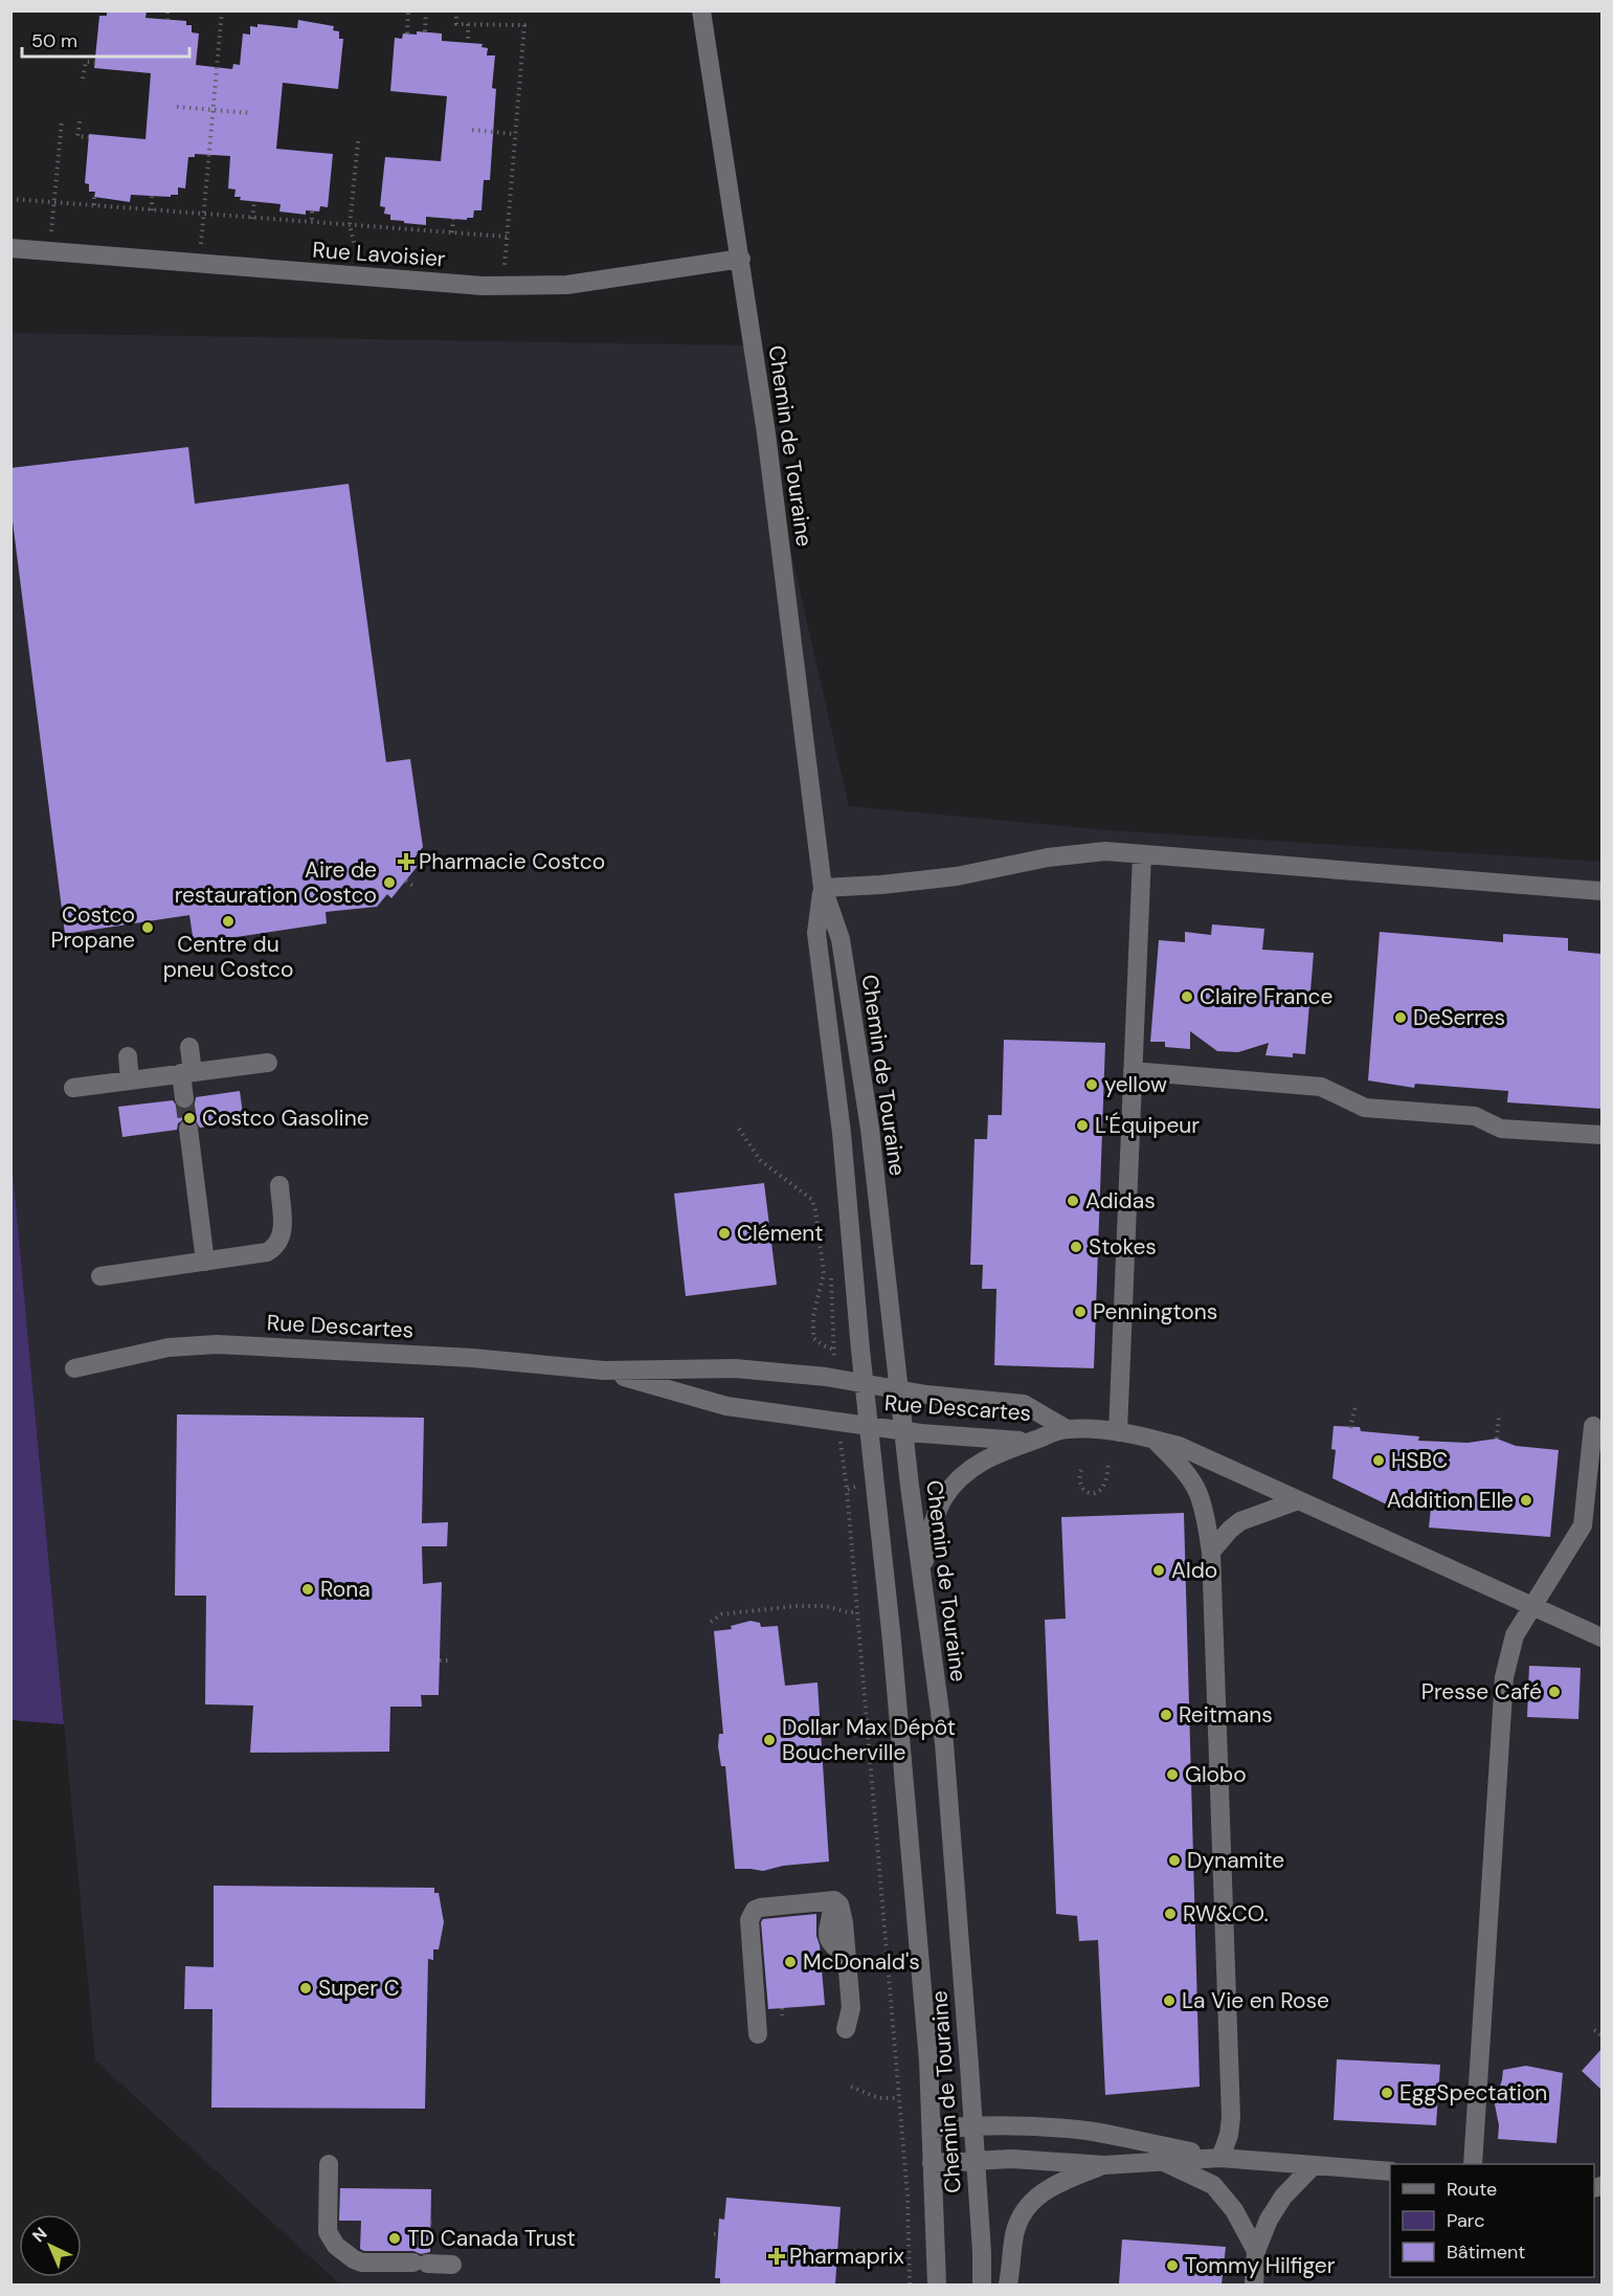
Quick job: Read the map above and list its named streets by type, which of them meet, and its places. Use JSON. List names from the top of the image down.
{
  "streets": {
    "street": ["Rue Lavoisier", "Chemin de Touraine", "Rue Descartes"]
  },
  "crossings": [
    ["Rue Lavoisier", "Chemin de Touraine"],
    ["Chemin de Touraine", "Rue Descartes"]
  ],
  "places": {
    "health": ["Pharmacie Costco", "Pharmaprix"],
    "other": [
      "Aire de restauration Costco",
      "Centre du pneu Costco",
      "Costco Propane",
      "Claire France",
      "DeSerres",
      "yellow",
      "Costco Gasoline",
      "L'Équipeur",
      "Adidas",
      "Clément",
      "Stokes",
      "Penningtons",
      "HSBC",
      "Addition Elle",
      "Aldo",
      "Rona",
      "Presse Café",
      "Reitmans",
      "Dollar Max Dépôt Boucherville",
      "Globo",
      "Dynamite",
      "RW&CO.",
      "McDonald's",
      "Super C",
      "La Vie en Rose",
      "EggSpectation",
      "TD Canada Trust",
      "Tommy Hilfiger"
    ]
  },
  "legend": ["Route", "Parc", "Bâtiment"],
  "scale_bar": "50 m",
  "north": "top left"
}
